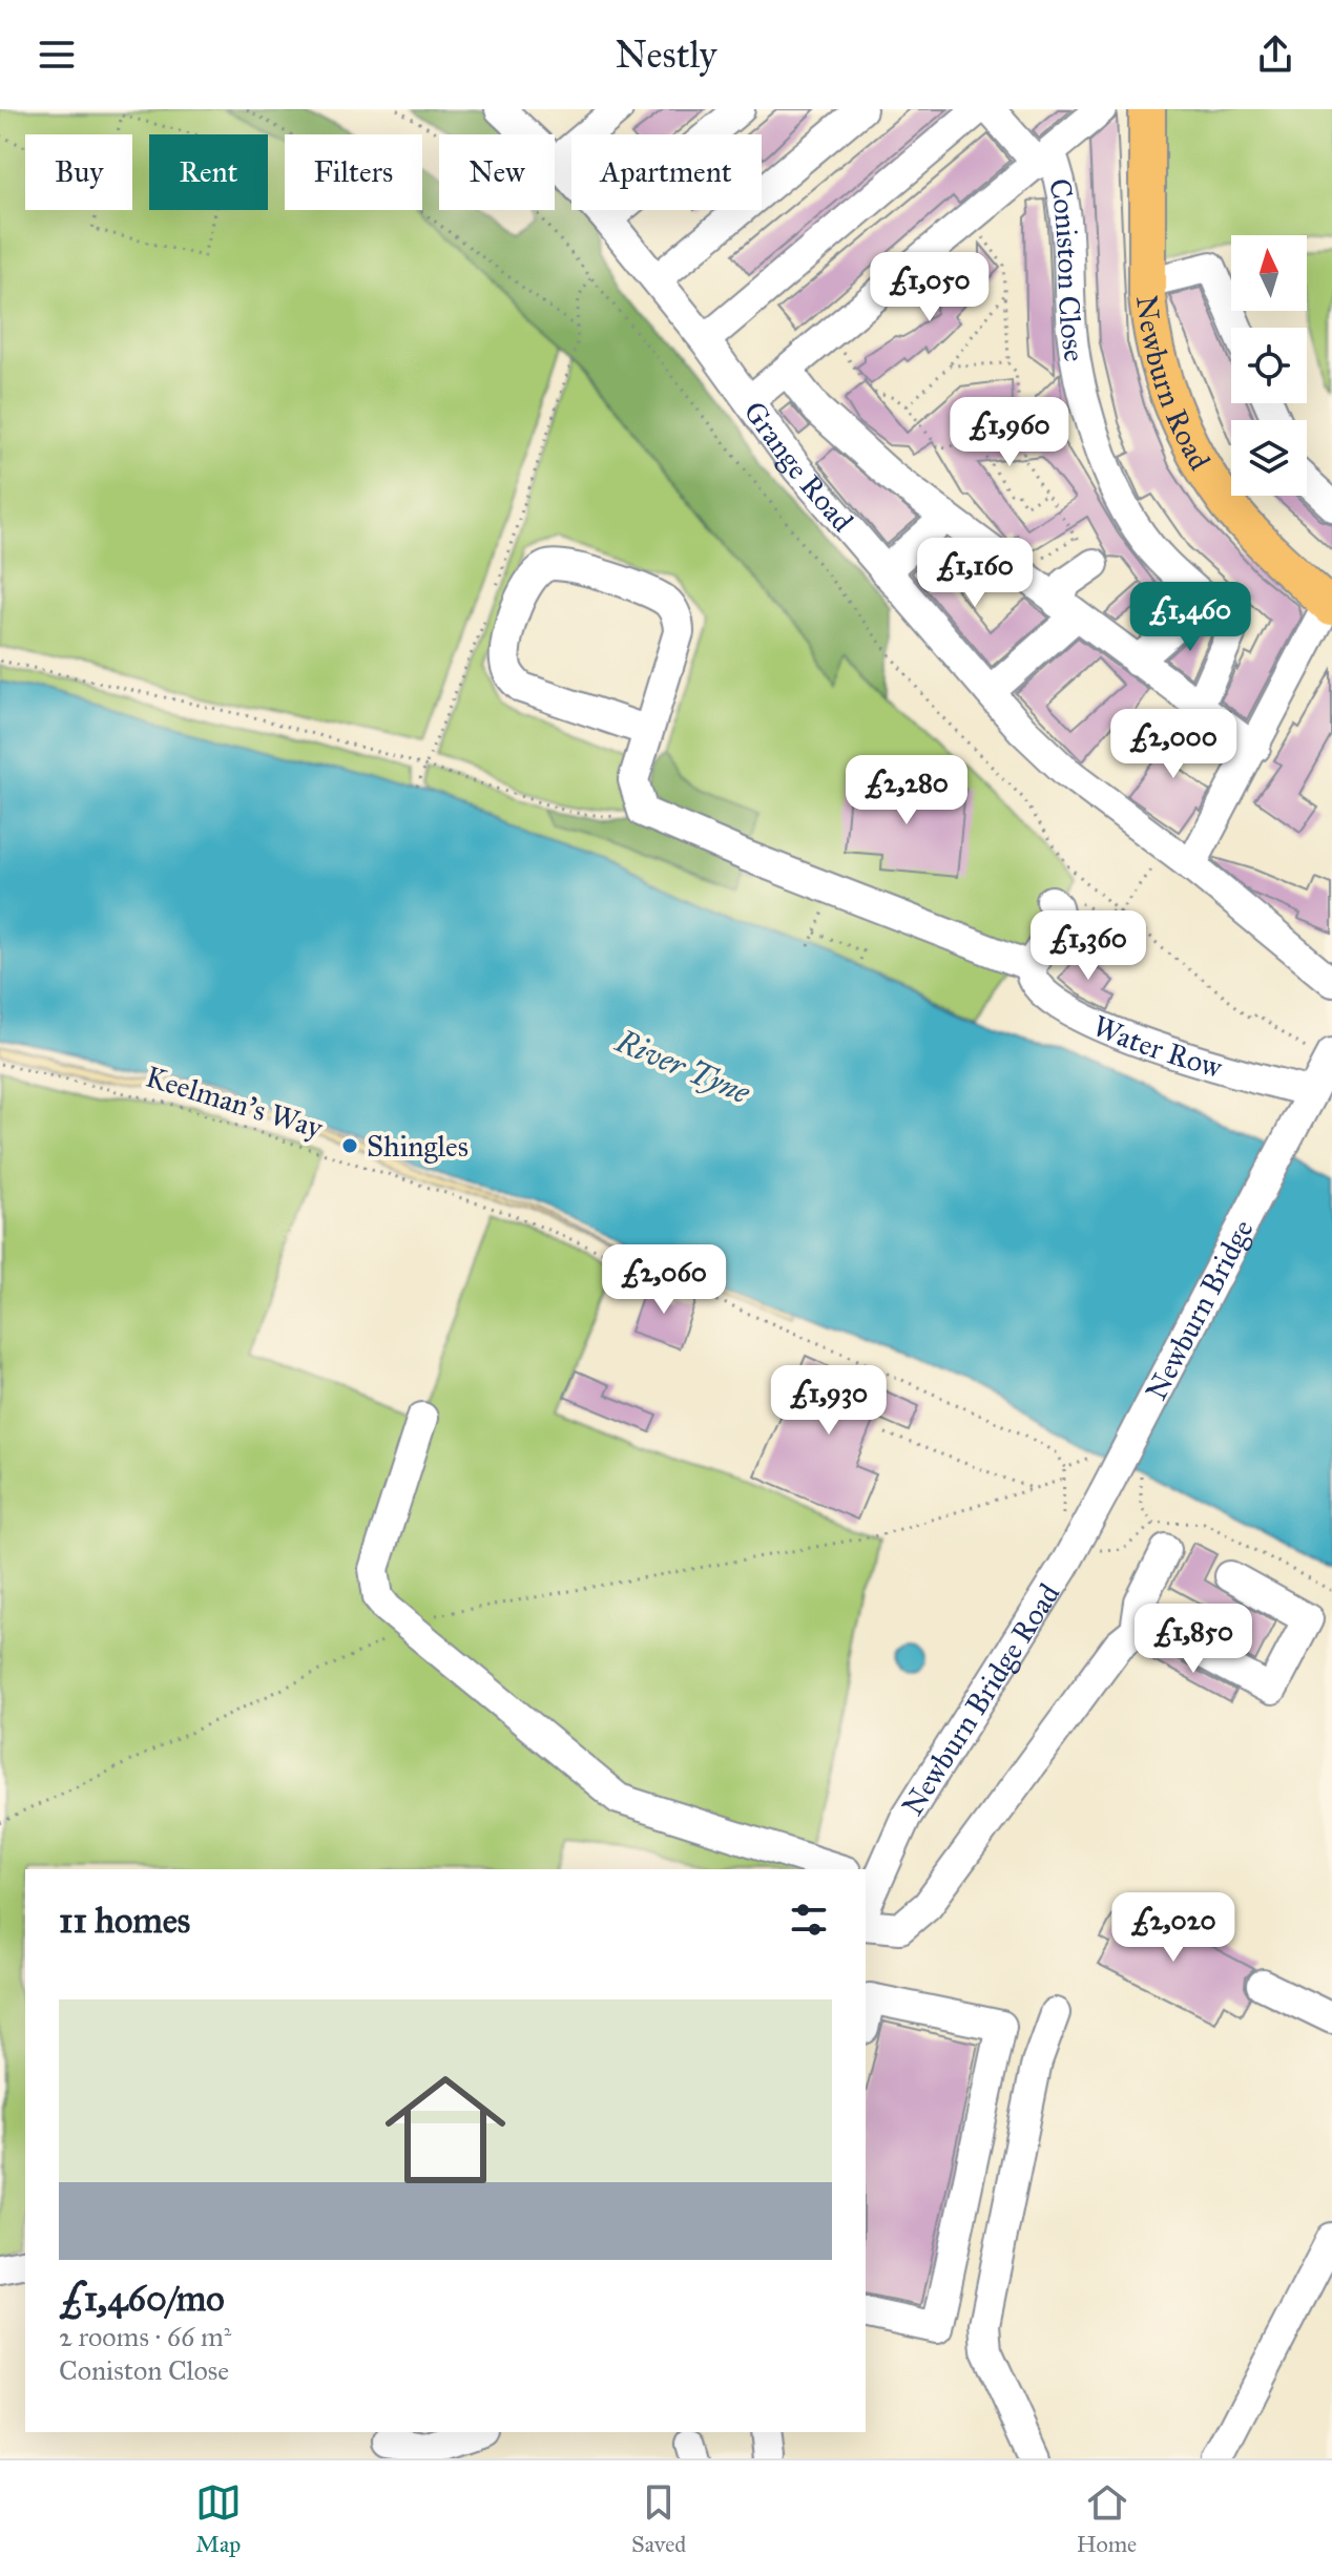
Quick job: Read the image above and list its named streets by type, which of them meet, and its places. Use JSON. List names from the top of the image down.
{
  "streets": {
    "main road": ["Newburn Road"],
    "street": [
      "Coniston Close",
      "Grange Road",
      "Water Row",
      "Newburn Bridge",
      "Newburn Bridge Road"
    ],
    "path": ["Keelman's Way"]
  },
  "crossings": [
    ["Water Row", "Newburn Bridge"],
    ["Newburn Bridge", "Newburn Bridge Road"]
  ],
  "water": ["River Tyne"],
  "places": ["Shingles"],
  "north": "top",
  "page": {
    "header": "Nestly",
    "chip": [
      "Buy",
      "Rent",
      "Filters",
      "New",
      "Apartment"
    ],
    "price": [
      "£1,050",
      "£1,960",
      "£1,160",
      "£1,460",
      "£2,000",
      "£2,280",
      "£1,360",
      "£2,060",
      "£1,930",
      "£1,850",
      "£2,020"
    ],
    "heading": "11 homes",
    "list": [
      {
        "name": "£1,460/mo",
        "note": "2 rooms · 66 m² · Coniston Close"
      }
    ],
    "tabs": ["Map", "Saved", "Home"]
  }
}
